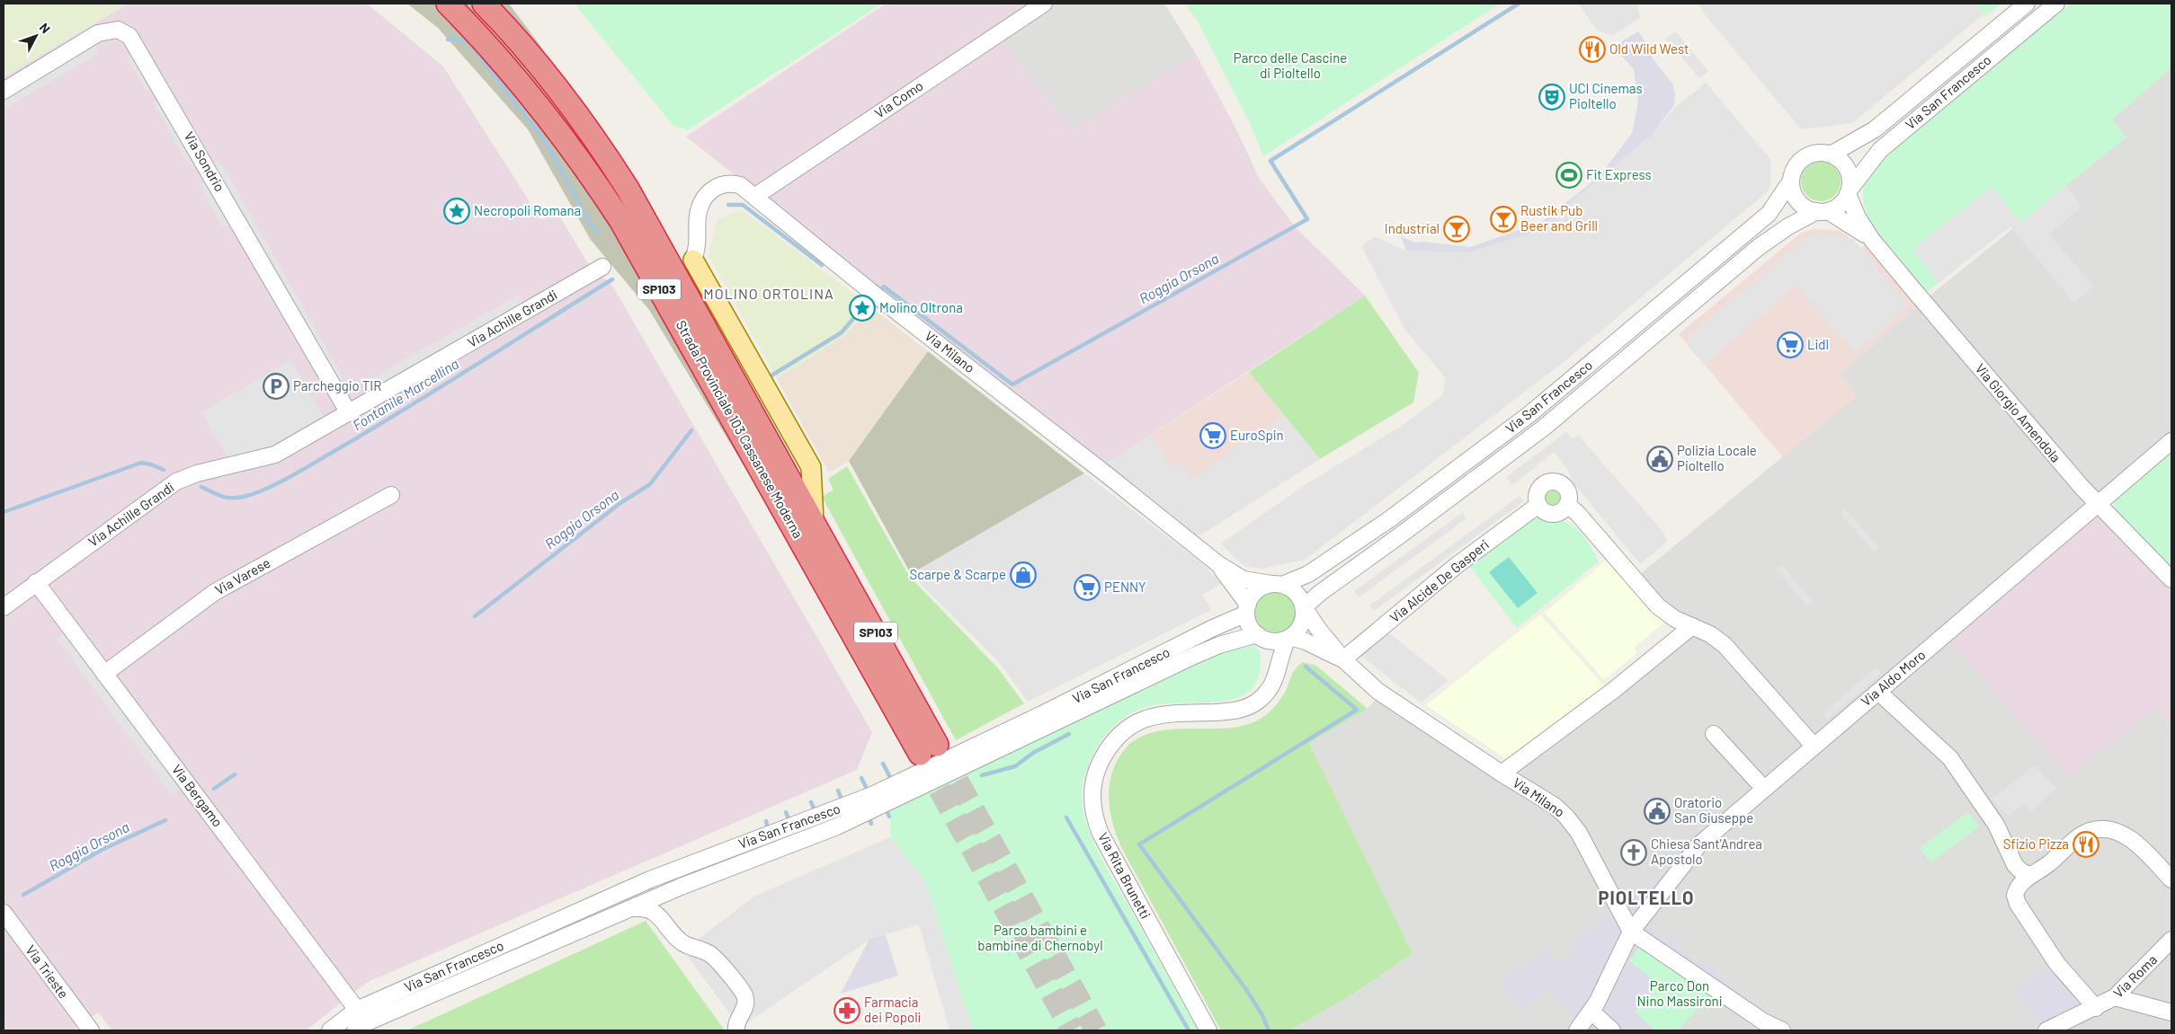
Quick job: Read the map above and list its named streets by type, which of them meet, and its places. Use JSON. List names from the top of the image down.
{
  "streets": {
    "highway": ["SP103", "Strada Provinciale 103 Cassanese Moderna"],
    "street": [
      "Via San Francesco",
      "Via Como",
      "Via Sondrio",
      "Via Achille Grandi",
      "Via Milano",
      "Via Giorgio Amendola",
      "Via Varese",
      "Via Alcide De Gasperi",
      "Via Aldo Moro",
      "Via Bergamo",
      "Via Rita Brunetti",
      "Via Trieste",
      "Via Roma"
    ]
  },
  "crossings": [
    ["Via San Francesco", "Via Milano"],
    ["Via San Francesco", "Via Giorgio Amendola"],
    ["Via San Francesco", "Via Bergamo"],
    ["Via San Francesco", "Via Rita Brunetti"],
    ["Via Como", "Via Milano"],
    ["Via Sondrio", "Via Achille Grandi"],
    ["SP103", "Strada Provinciale 103 Cassanese Moderna"],
    ["Via Achille Grandi", "Via Bergamo"],
    ["Via Milano", "Via Alcide De Gasperi"],
    ["Via Milano", "Via Aldo Moro"],
    ["Via Milano", "Via Rita Brunetti"],
    ["Via Giorgio Amendola", "Via Aldo Moro"],
    ["Via Varese", "Via Bergamo"]
  ],
  "districts": ["MOLINO ORTOLINA", "PIOLTELLO"],
  "water": ["Roggia Orsona", "Fontanile Marcellina"],
  "parks": ["Parco delle Cascine di Pioltello", "Parco bambini e bambine di Chernobyl", "Parco Don Nino Massironi"],
  "places": {
    "restaurant": ["Old Wild West", "Sfizio Pizza"],
    "theatre": ["UCI Cinemas Pioltello"],
    "sports": ["Fit Express"],
    "place": ["Necropoli Romana", "Molino Oltrona"],
    "bar": ["Rustik Pub Beer and Grill", "Industrial"],
    "supermarket": ["Lidl", "EuroSpin", "PENNY"],
    "parking": ["Parcheggio TIR"],
    "public building": ["Polizia Locale Pioltello", "Oratorio San Giuseppe"],
    "shop": ["Scarpe & Scarpe"],
    "church": ["Chiesa Sant'Andrea Apostolo"],
    "pharmacy": ["Farmacia dei Popoli"]
  },
  "north": "top right"
}
